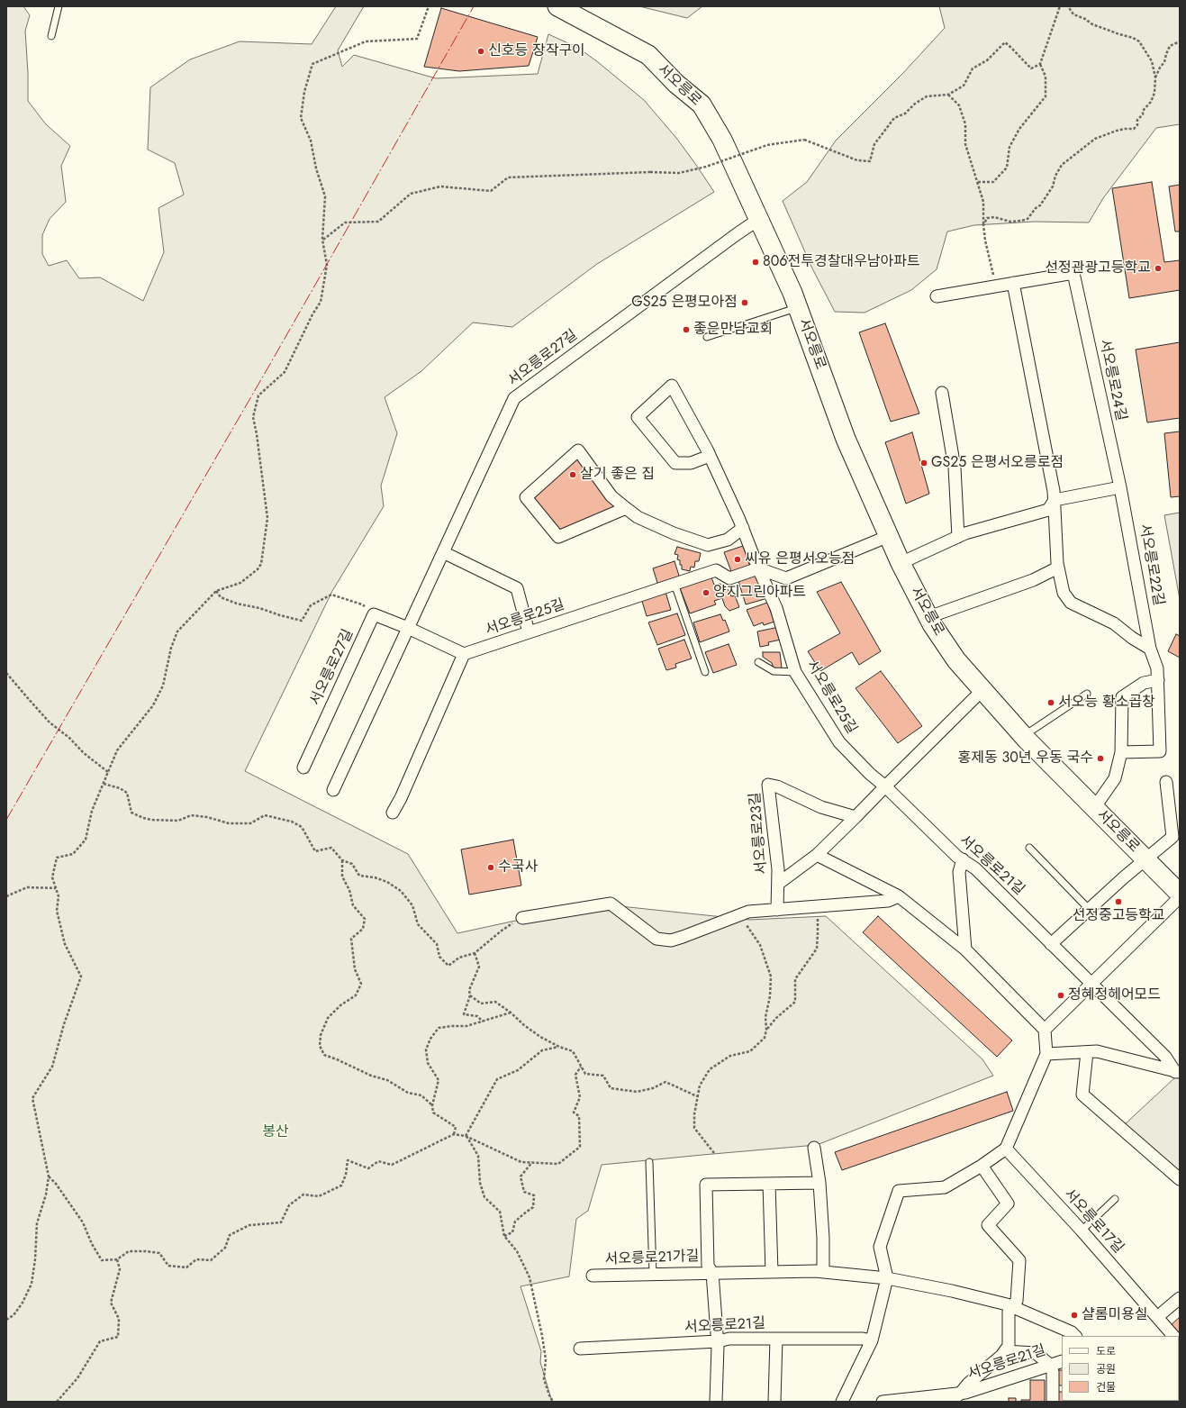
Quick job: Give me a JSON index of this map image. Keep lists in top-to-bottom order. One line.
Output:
{"streets":{"main road":["서오릉로"],"street":["서오릉로27길","서오릉로24길","서오릉로22길","서오릉로25길","서오릉로23길","서오릉로21길","서오릉로17길","서오릉로21가길"]},"crossings":[["서오릉로","서오릉로27길"],["서오릉로","서오릉로23길"],["서오릉로","서오릉로21길"],["서오릉로24길","서오릉로22길"],["서오릉로25길","서오릉로23길"],["서오릉로25길","서오릉로21길"],["서오릉로23길","서오릉로21길"]],"parks":["봉산"],"places":["신호등 장작구이","806전투경찰대우남아파트","선정관광고등학교","GS25 은평모아점","좋은만남교회","GS25 은평서오릉로점","살기 좋은 집","씨유 은평서오능점","양지그린아파트","서오능 황소곱창","홍제동 30년 우동 국수","수국사","선정중고등학교","정혜정헤어모드","샬롬미용실"],"legend":["도로","공원","건물"]}
